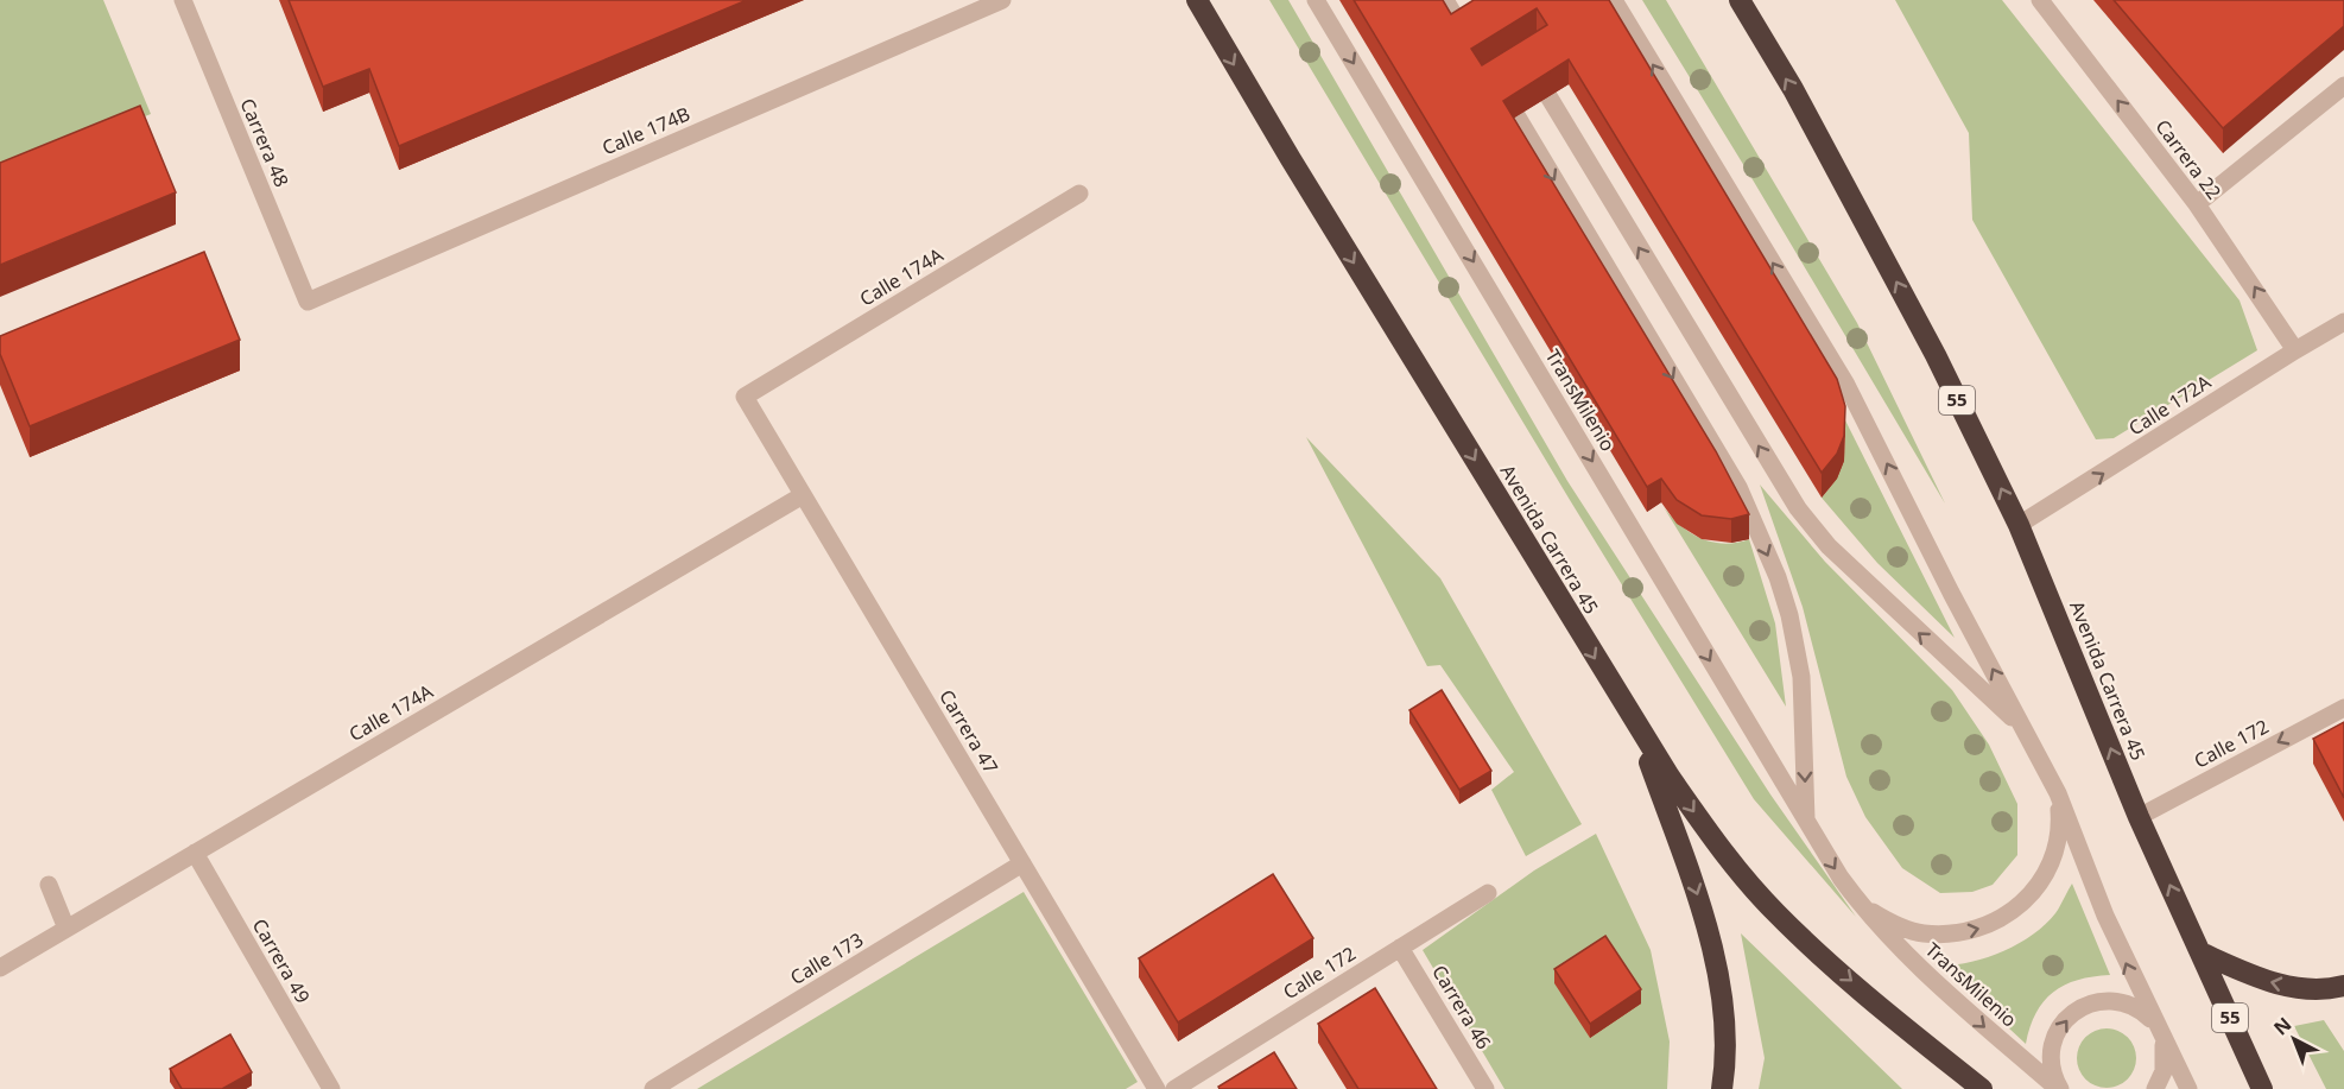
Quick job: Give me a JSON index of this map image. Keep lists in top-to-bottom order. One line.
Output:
{"streets":{"highway":["55","Avenida Carrera 45"],"street":["Calle 174B","Carrera 48","Carrera 22","Calle 174A","TransMilenio","Calle 172A","Carrera 47","Calle 172","Calle 173","Carrera 49","Carrera 46"]},"crossings":[["Calle 174B","Carrera 48"],["Carrera 22","Calle 172A"],["Calle 174A","Carrera 47"],["Calle 174A","Carrera 49"],["Calle 172A","Avenida Carrera 45"],["Avenida Carrera 45","Calle 172"],["Carrera 47","Calle 173"],["Calle 172","Carrera 46"]],"one_way":["Carrera 22","Calle 172A","Calle 172"],"north":"top left"}
